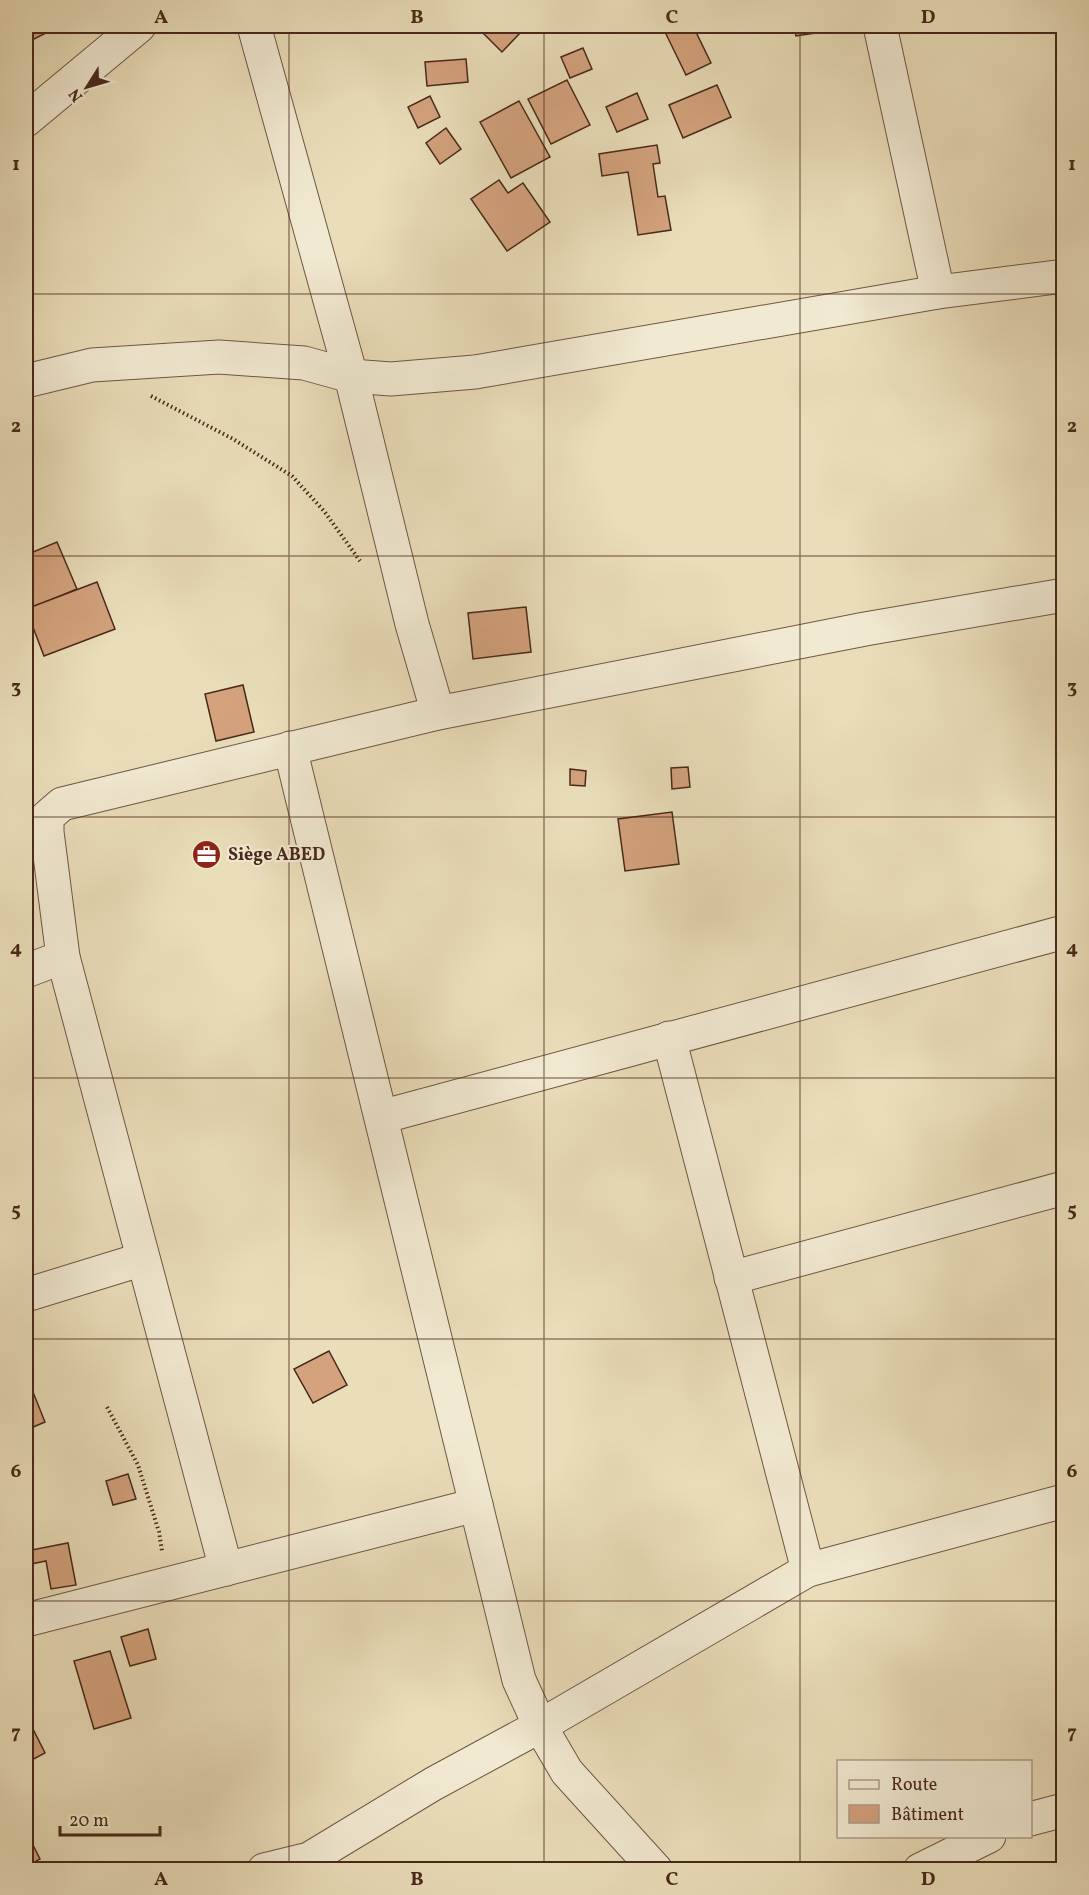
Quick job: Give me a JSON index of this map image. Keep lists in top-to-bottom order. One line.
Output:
{"places":{"office":["Siège ABED"]},"legend":["Route","Bâtiment"],"scale_bar":"20 m","north":"bottom left","grid":{"columns":["A","B","C","D"],"rows":["1","2","3","4","5","6","7"]}}
